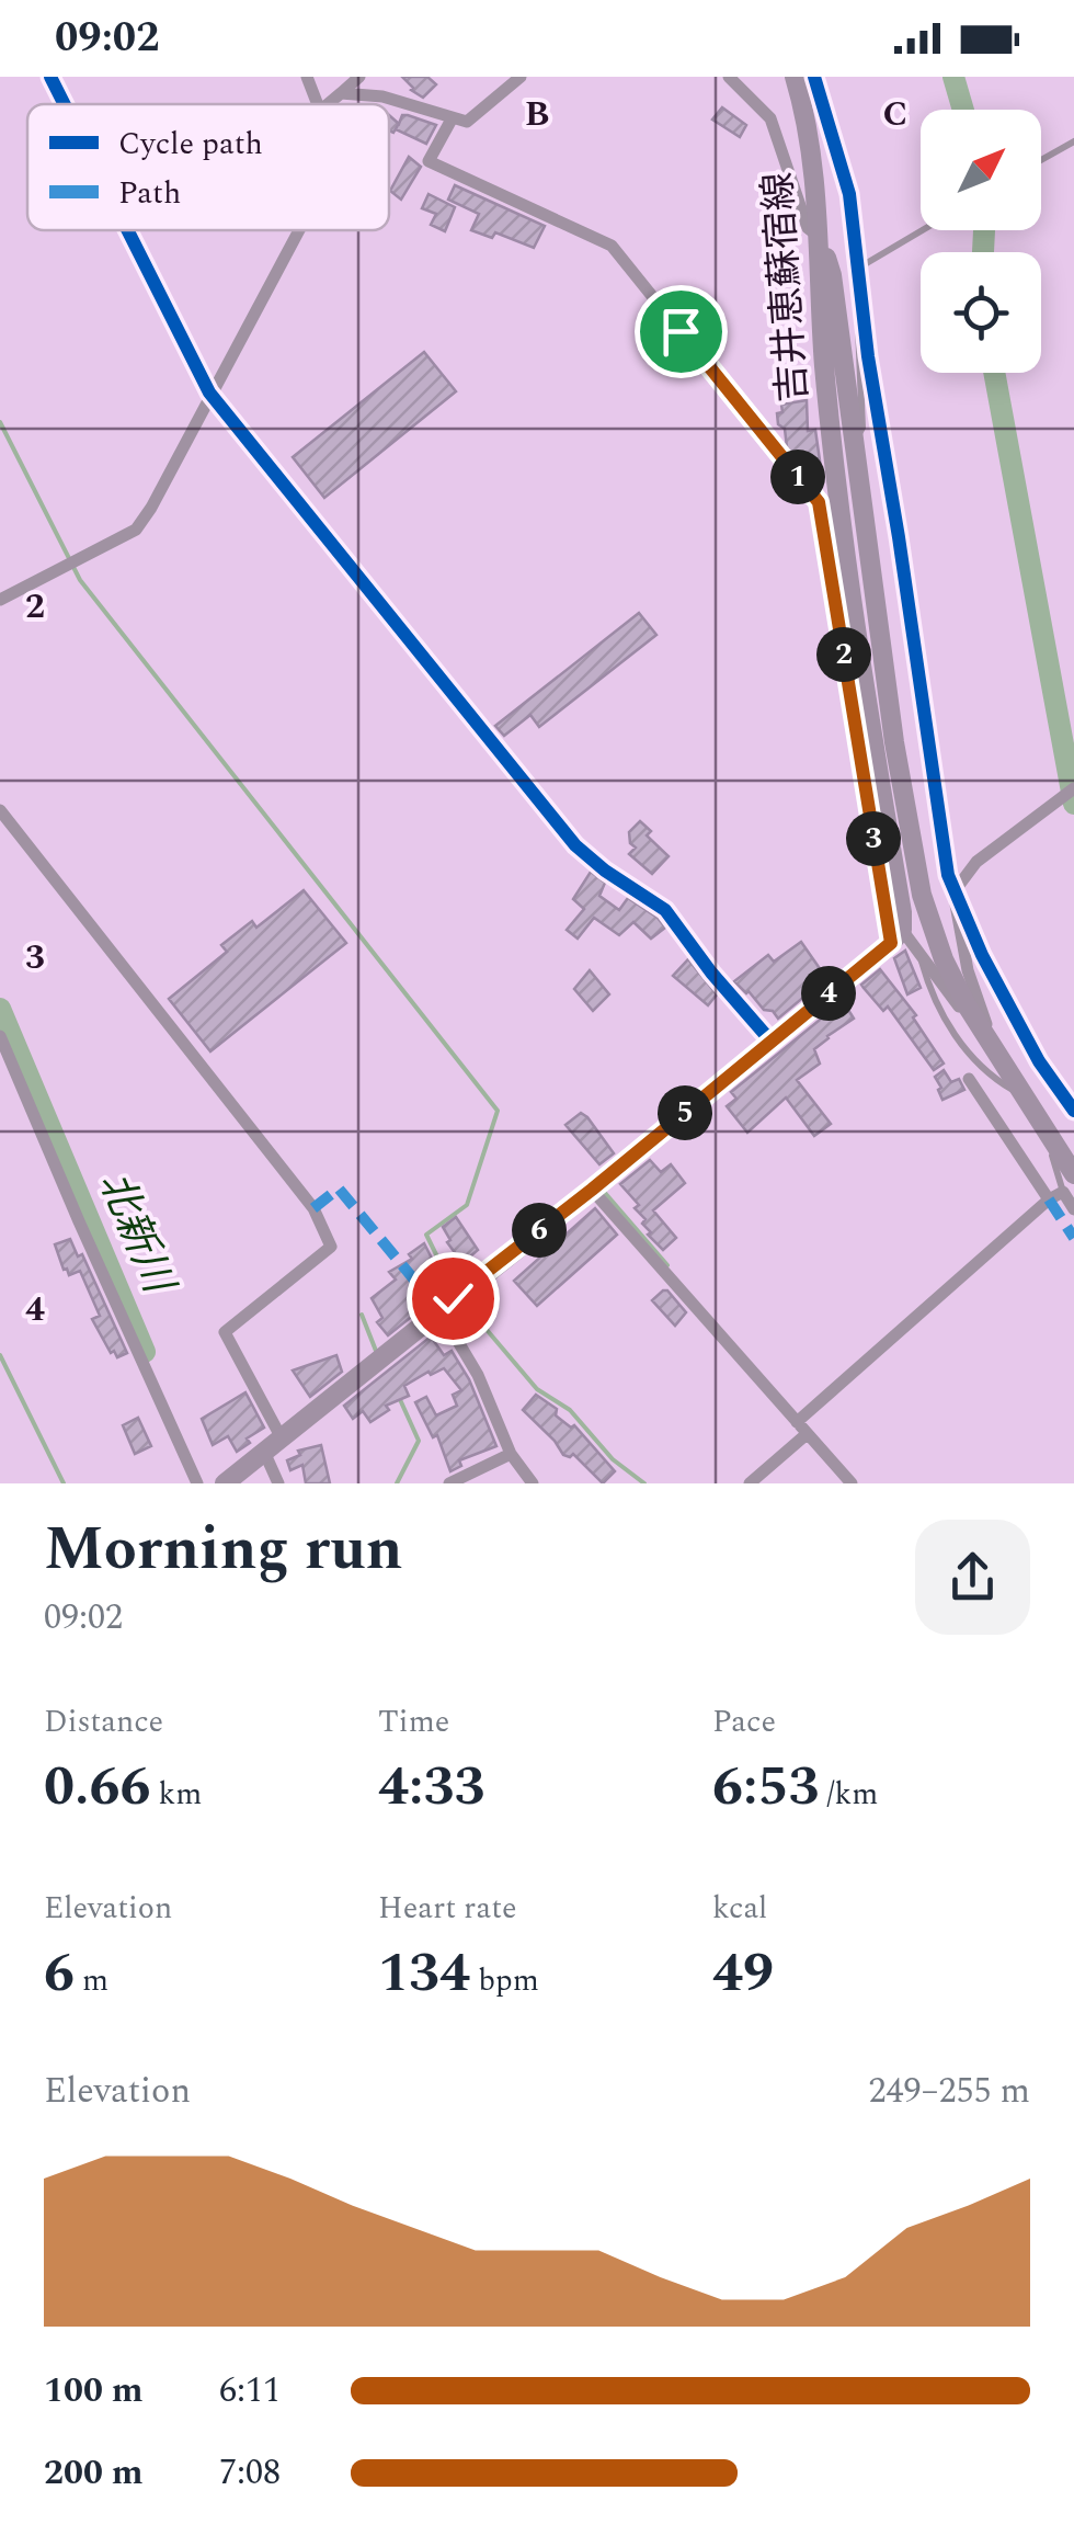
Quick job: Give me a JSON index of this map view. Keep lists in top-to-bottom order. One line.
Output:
{"streets":{"main road":["吉井恵蘇宿線"]},"water":["北新川"],"legend":["Cycle path","Path"],"north":"top right","page":{"status":"09:02","pins":["1","2","3","4","5","6"],"heading":["Morning run","09:02"],"stats":[["Distance","0.66 km"],["Time","4:33"],["Pace","6:53 /km"],["Elevation","6 m"],["Heart rate","134 bpm"],["kcal","49"]],"chart":["Elevation","249–255 m"],"list":[{"name":"100 m","note":"6:11"},{"name":"200 m","note":"7:08"}]},"grid":{"columns":["B","C"],"rows":["2","3","4"]}}
